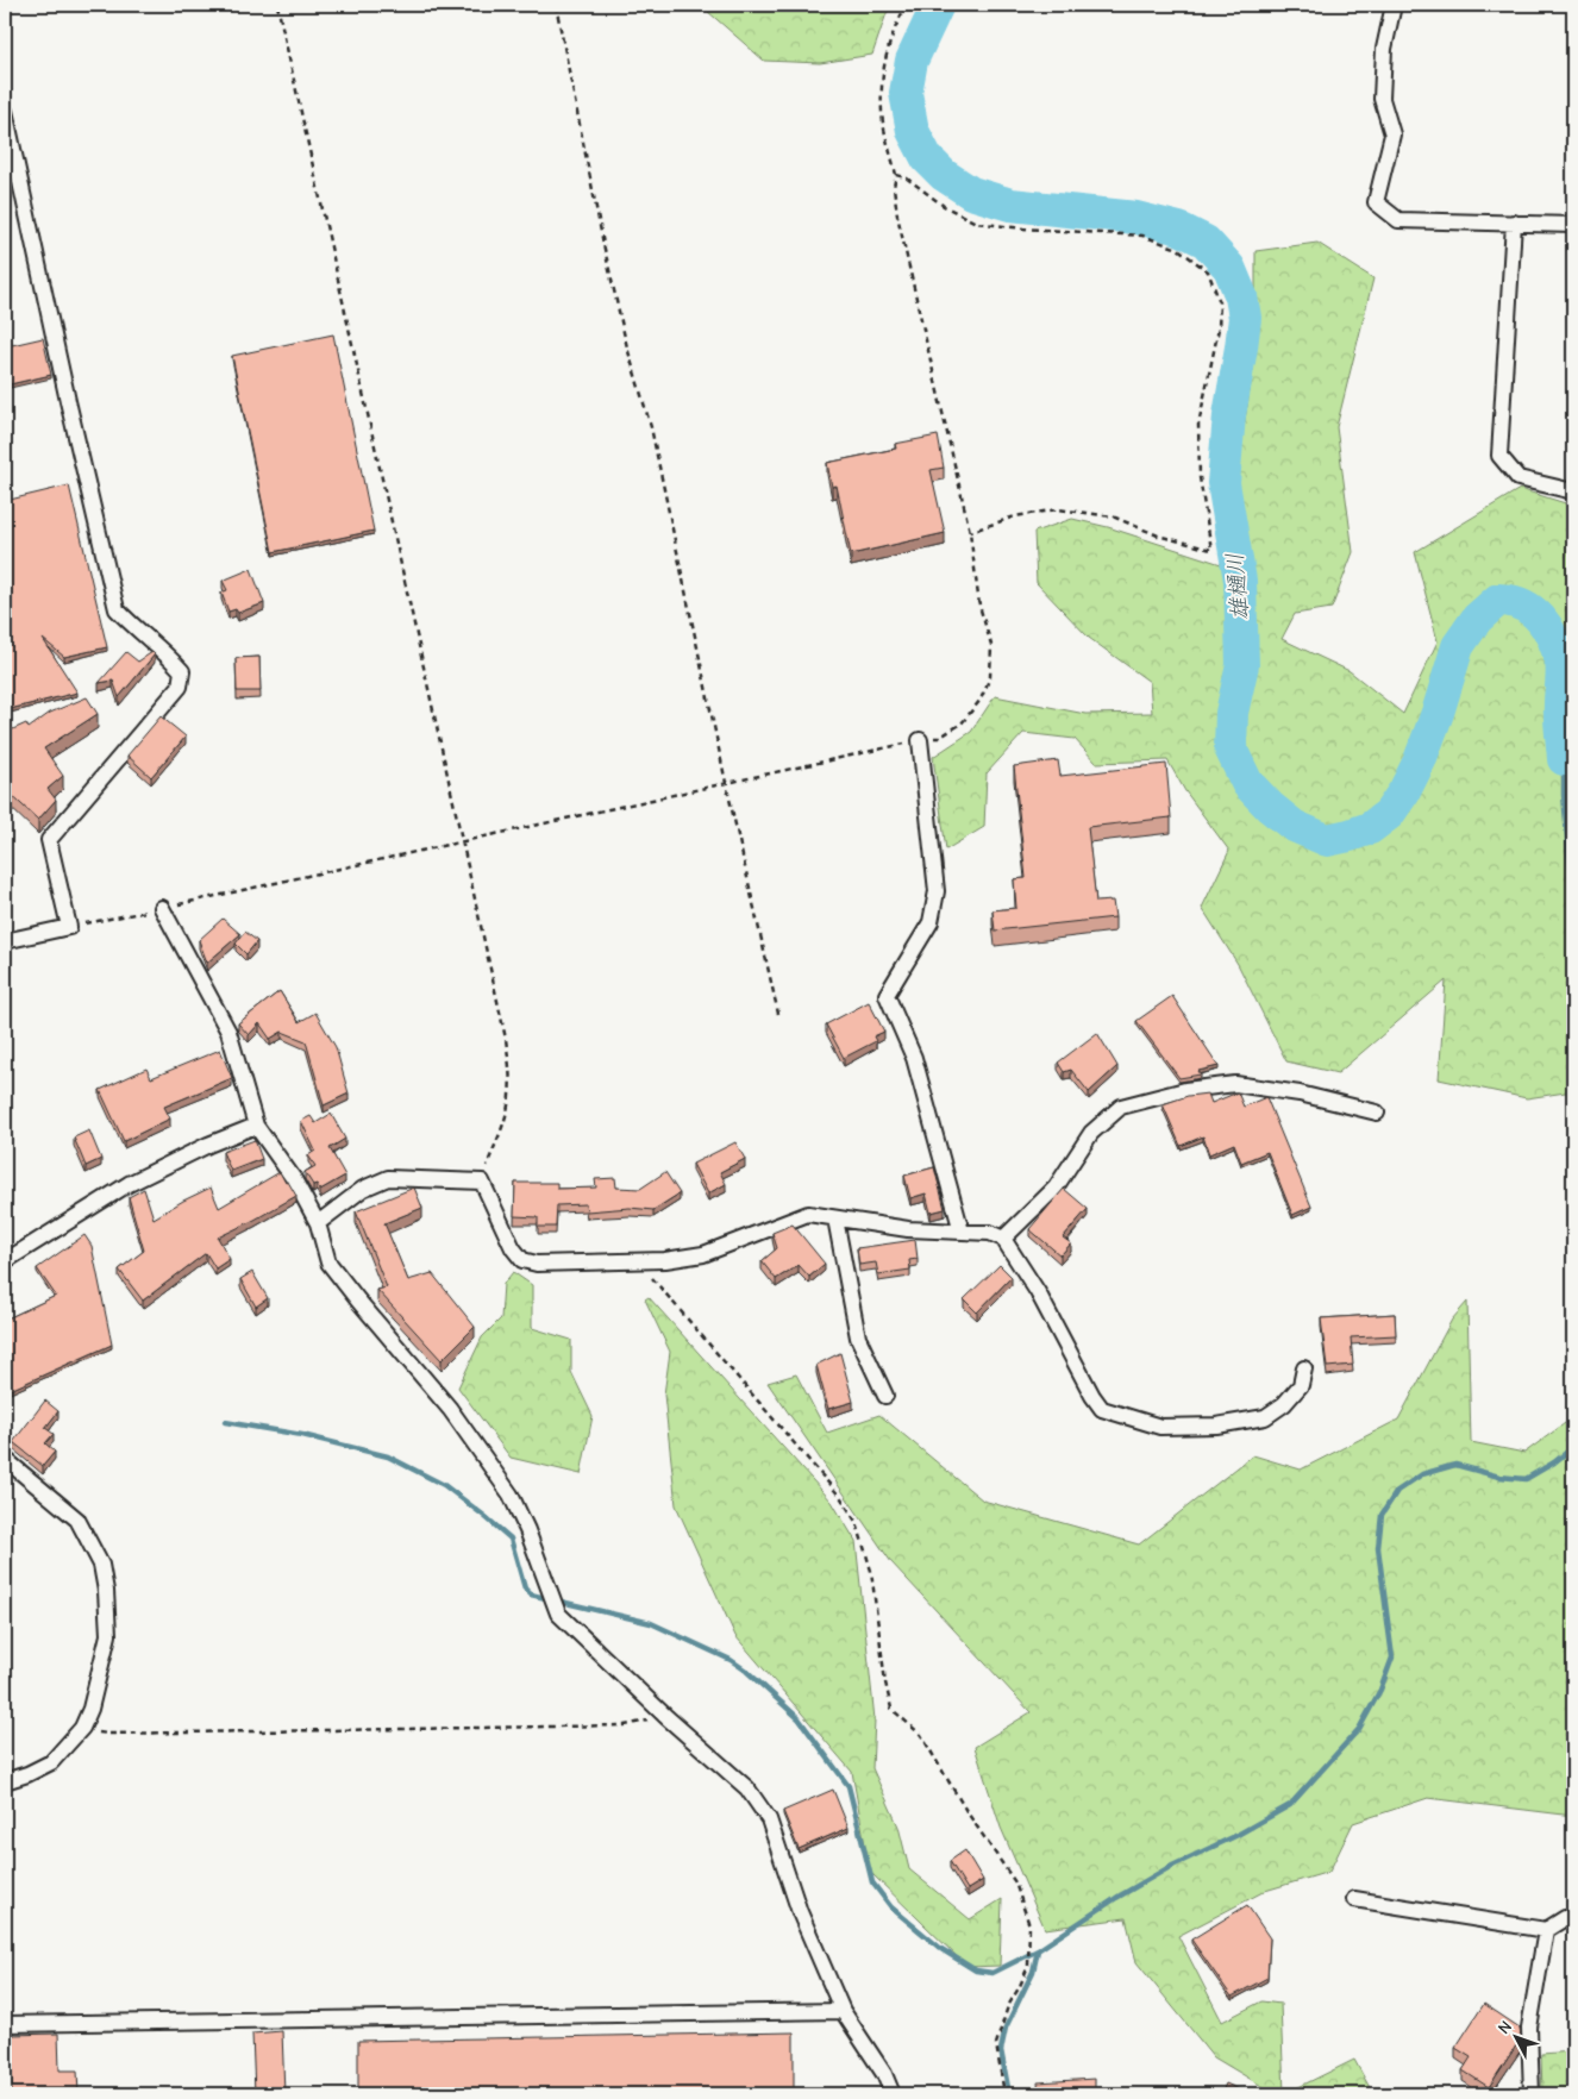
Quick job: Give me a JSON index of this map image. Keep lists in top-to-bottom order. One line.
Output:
{"water":["雄樋川"],"north":"top left"}
